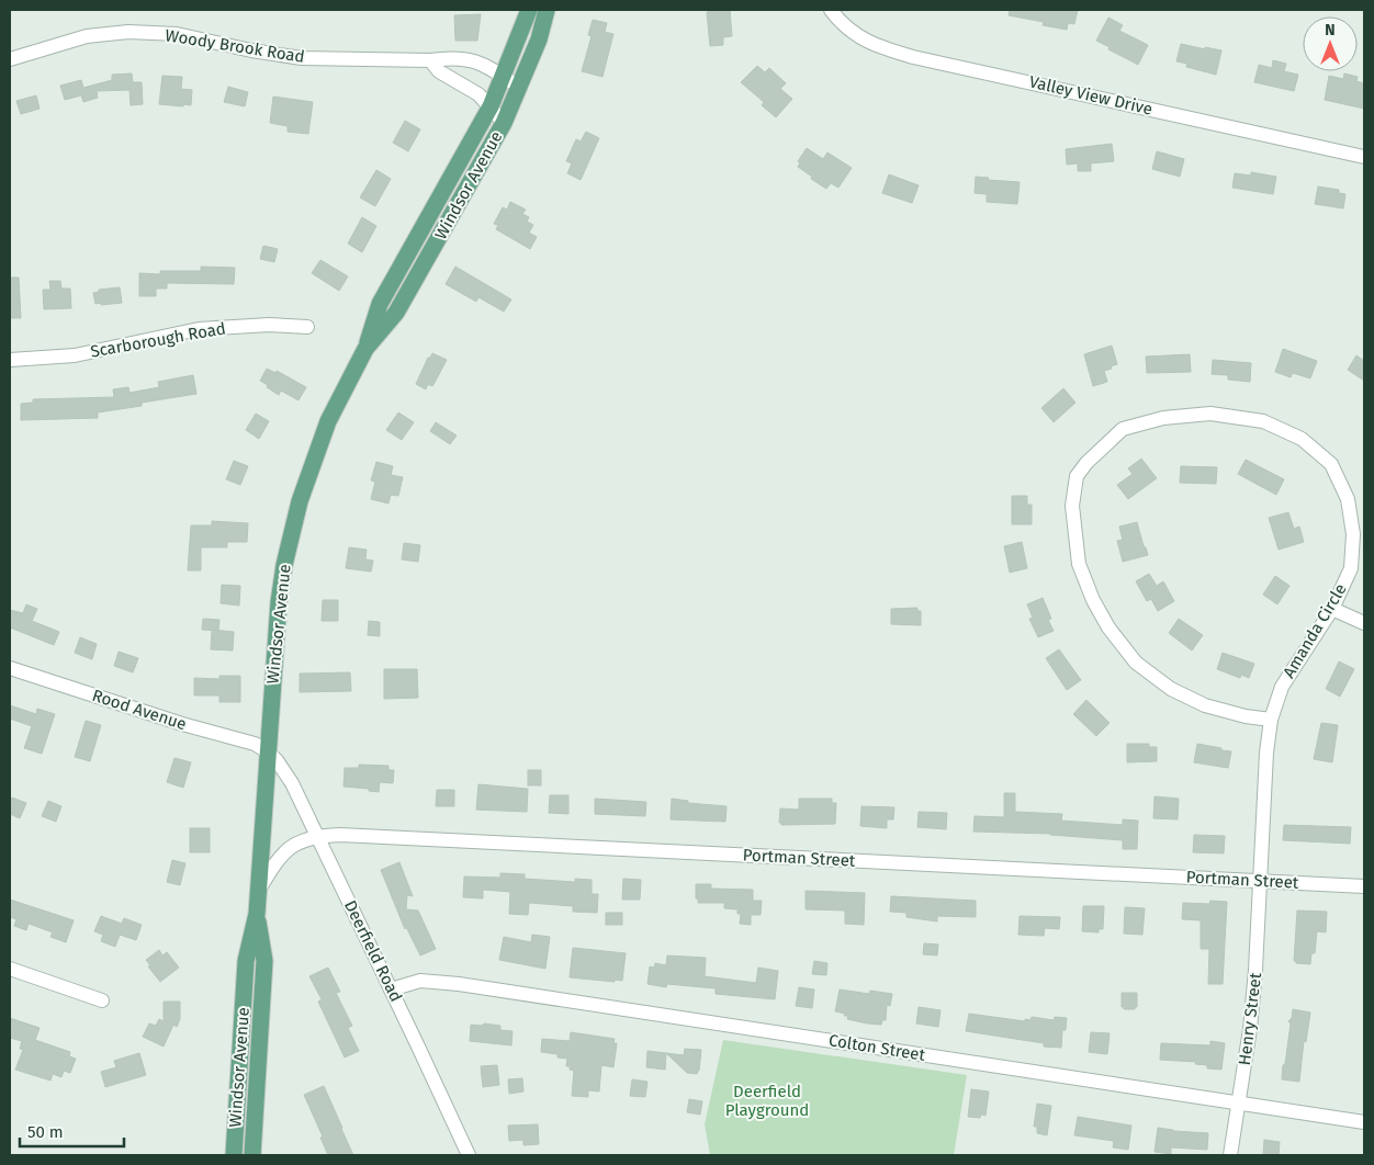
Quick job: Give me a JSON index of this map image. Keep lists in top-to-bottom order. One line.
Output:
{"streets":{"main road":["Windsor Avenue"],"street":["Woody Brook Road","Valley View Drive","Scarborough Road","Amanda Circle","Rood Avenue","Portman Street","Deerfield Road","Henry Street","Colton Street"]},"crossings":[["Woody Brook Road","Windsor Avenue"],["Windsor Avenue","Rood Avenue"],["Windsor Avenue","Portman Street"],["Windsor Avenue","Deerfield Road"],["Amanda Circle","Portman Street"],["Amanda Circle","Henry Street"],["Rood Avenue","Deerfield Road"],["Portman Street","Deerfield Road"],["Portman Street","Henry Street"],["Deerfield Road","Colton Street"],["Henry Street","Colton Street"]],"parks":["Deerfield Playground"],"scale_bar":"50 m","north":"top"}
